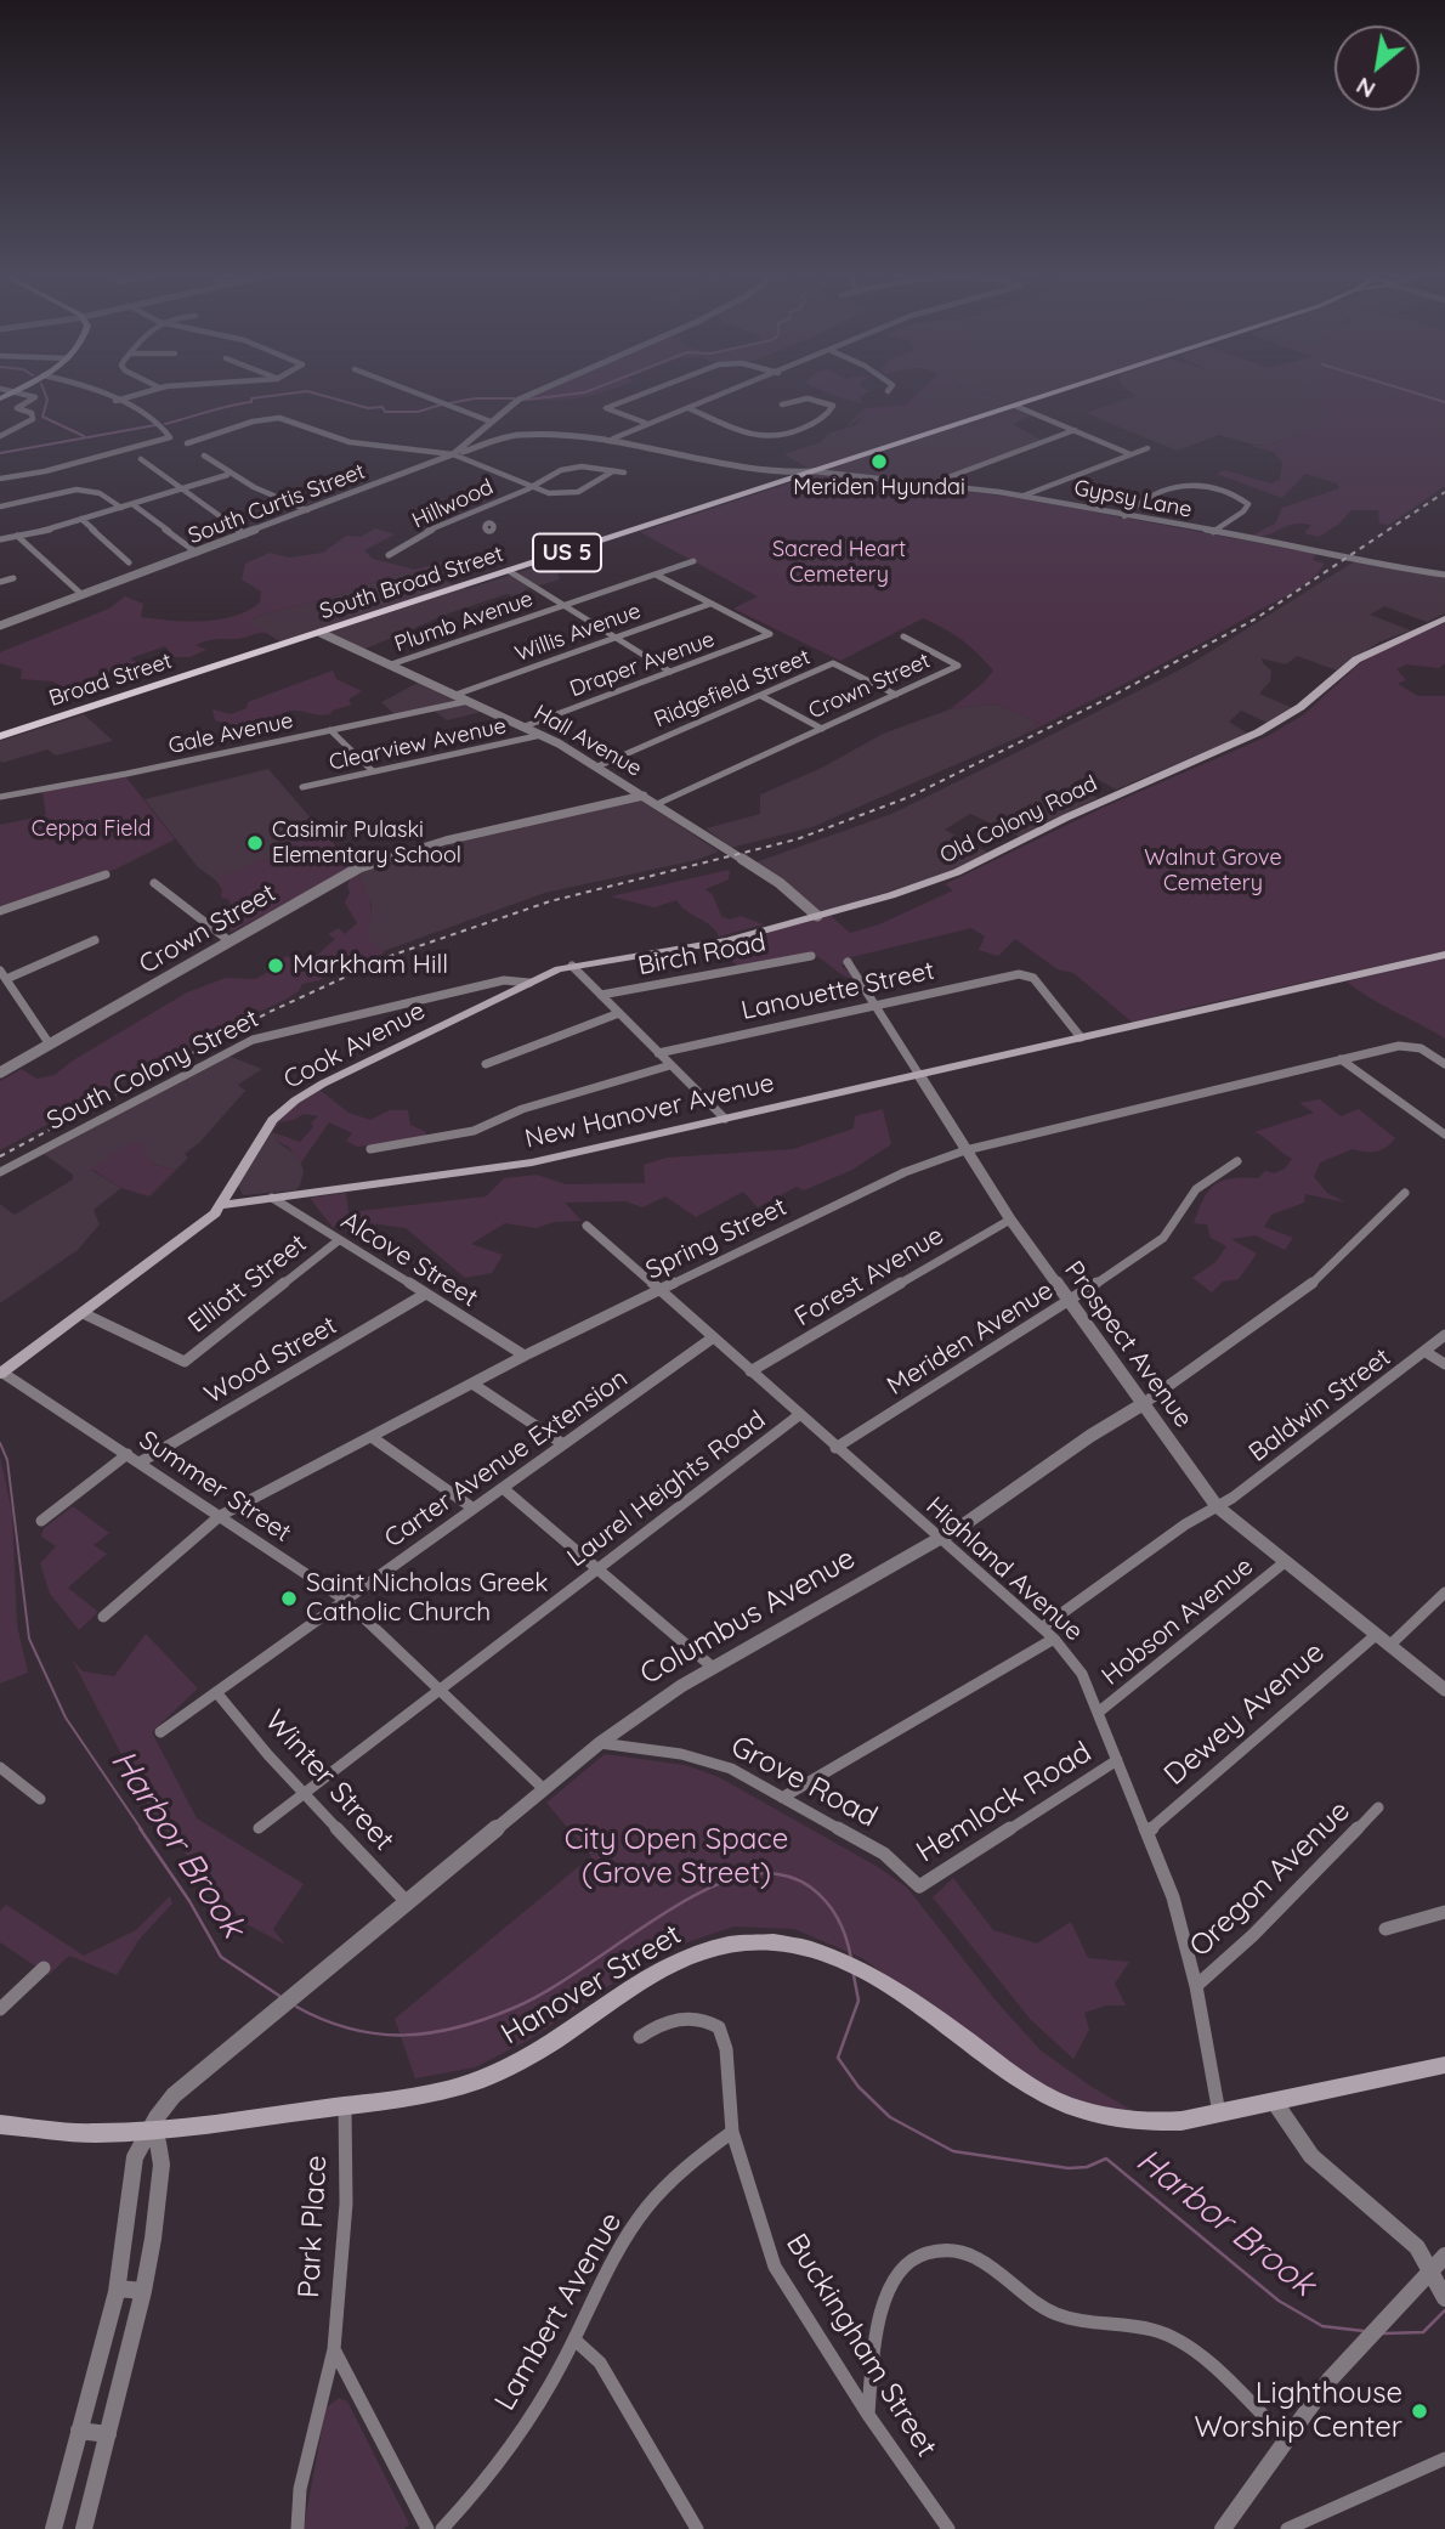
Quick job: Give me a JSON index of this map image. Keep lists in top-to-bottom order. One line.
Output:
{"streets":{"main road":["US 5","South Broad Street","Broad Street","Old Colony Road","Cook Avenue","New Hanover Avenue","Hanover Street"],"street":["Gypsy Lane","South Curtis Street","Hillwood","Plumb Avenue","Willis Avenue","Draper Avenue","Crown Street","Ridgefield Street","Gale Avenue","Hall Avenue","Clearview Avenue","Birch Road","Lanouette Street","South Colony Street","Spring Street","Alcove Street","Forest Avenue","Elliott Street","Meriden Avenue","Prospect Avenue","Wood Street","Baldwin Street","Carter Avenue Extension","Summer Street","Laurel Heights Road","Highland Avenue","Columbus Avenue","Hobson Avenue","Dewey Avenue","Winter Street","Grove Road","Hemlock Road","Oregon Avenue","Park Place","Lambert Avenue","Buckingham Street"]},"crossings":[["Gypsy Lane","South Broad Street"],["South Broad Street","Broad Street"],["South Broad Street","Hall Avenue"],["Plumb Avenue","Hall Avenue"],["Willis Avenue","Draper Avenue"],["Willis Avenue","Hall Avenue"],["Draper Avenue","Hall Avenue"],["Crown Street","Ridgefield Street"],["Crown Street","Hall Avenue"],["Ridgefield Street","Hall Avenue"],["Gale Avenue","Hall Avenue"],["Hall Avenue","Clearview Avenue"],["Hall Avenue","Old Colony Road"],["Old Colony Road","Cook Avenue"],["Lanouette Street","New Hanover Avenue"],["Lanouette Street","Prospect Avenue"],["Cook Avenue","South Colony Street"],["Cook Avenue","New Hanover Avenue"],["Cook Avenue","Elliott Street"],["Cook Avenue","Summer Street"],["New Hanover Avenue","Alcove Street"],["New Hanover Avenue","Prospect Avenue"],["Spring Street","Alcove Street"],["Spring Street","Prospect Avenue"],["Spring Street","Summer Street"],["Spring Street","Highland Avenue"],["Alcove Street","Elliott Street"],["Alcove Street","Wood Street"],["Forest Avenue","Prospect Avenue"],["Forest Avenue","Highland Avenue"],["Meriden Avenue","Prospect Avenue"],["Meriden Avenue","Highland Avenue"],["Prospect Avenue","Baldwin Street"],["Prospect Avenue","Columbus Avenue"],["Prospect Avenue","Hobson Avenue"],["Prospect Avenue","Dewey Avenue"],["Wood Street","Summer Street"],["Baldwin Street","Highland Avenue"],["Carter Avenue Extension","Summer Street"],["Carter Avenue Extension","Highland Avenue"],["Carter Avenue Extension","Winter Street"],["Summer Street","Laurel Heights Road"],["Summer Street","Columbus Avenue"],["Laurel Heights Road","Highland Avenue"],["Laurel Heights Road","Winter Street"],["Highland Avenue","Columbus Avenue"],["Highland Avenue","Hobson Avenue"],["Highland Avenue","Dewey Avenue"],["Highland Avenue","Hemlock Road"],["Highland Avenue","Oregon Avenue"],["Highland Avenue","Hanover Street"],["Columbus Avenue","Winter Street"],["Columbus Avenue","Grove Road"],["Columbus Avenue","Hanover Street"],["Grove Road","Hemlock Road"],["Hanover Street","Park Place"],["Lambert Avenue","Buckingham Street"]],"water":["Harbor Brook"],"parks":["Sacred Heart Cemetery","Ceppa Field","Walnut Grove Cemetery","City Open Space (Grove Street)"],"places":["Meriden Hyundai","Casimir Pulaski Elementary School","Markham Hill","Saint Nicholas Greek Catholic Church","Lighthouse Worship Center"],"north":"bottom left"}
